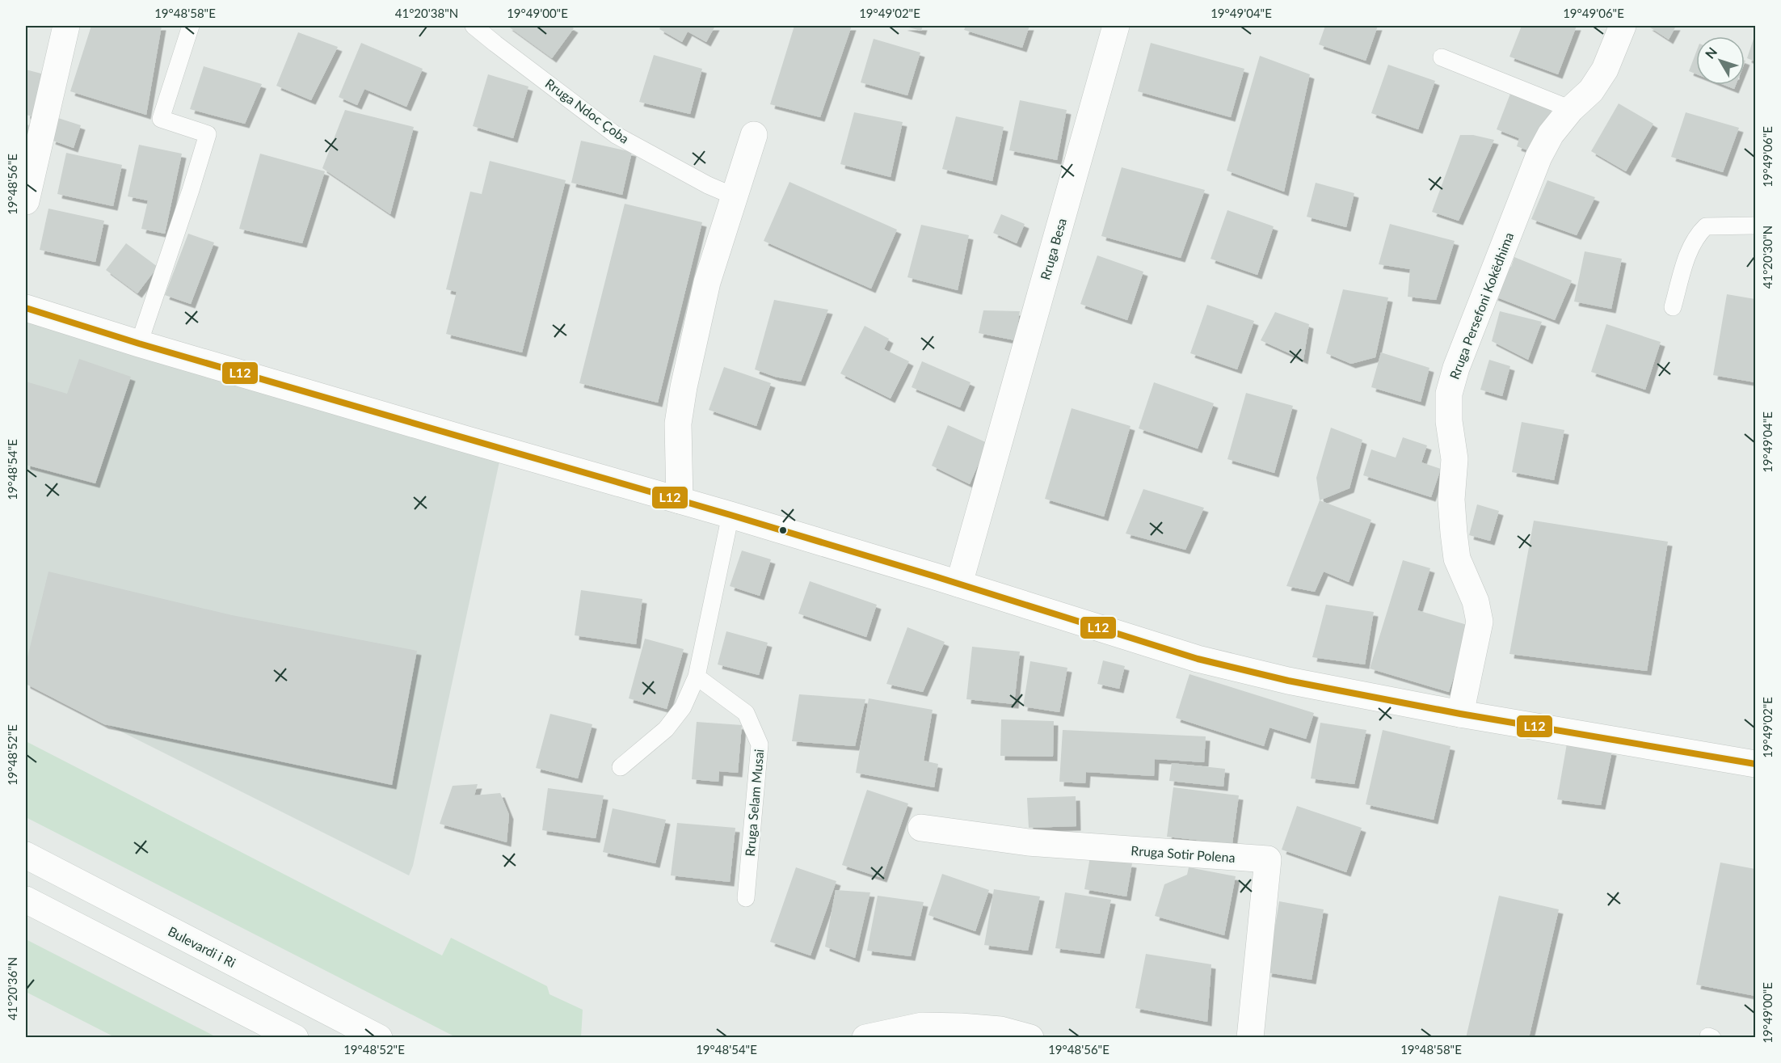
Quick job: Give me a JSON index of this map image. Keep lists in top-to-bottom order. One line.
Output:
{"streets":{"street":["Rruga Besa","Rruga Persefoni Kokëdhima","Rruga Sotir Polena","Bulevardi i Ri"],"lane":["Rruga Ndoc Çoba","Rruga Selam Musai"]},"lines":["transit line L12"],"north":"top left","coordinates":["19°48'58\"E","41°20'38\"N","19°49'00\"E","19°49'02\"E","19°49'04\"E","19°49'06\"E","19°48'56\"E","41°20'30\"N","19°48'54\"E","19°48'52\"E","41°20'36\"N"]}
